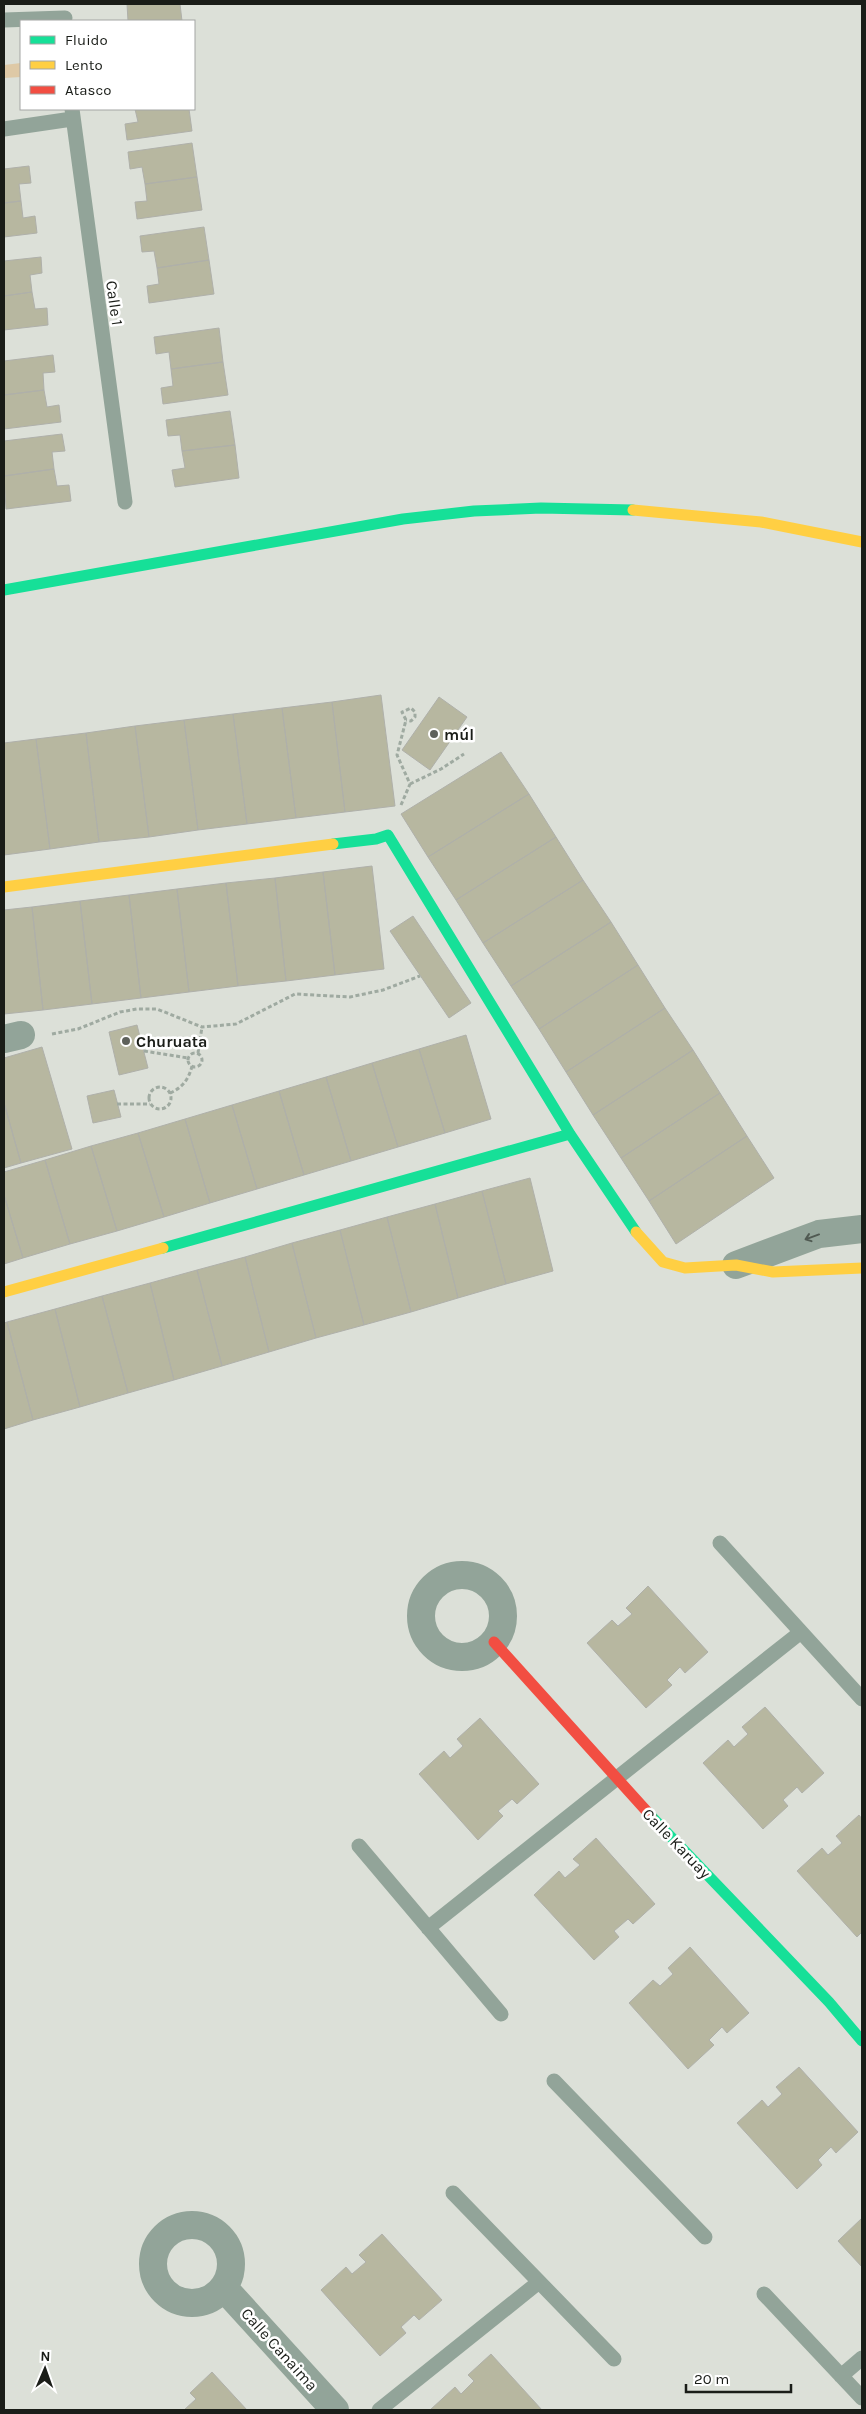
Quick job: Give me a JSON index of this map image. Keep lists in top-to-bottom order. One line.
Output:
{"streets":{"street":["Calle Karuay","Calle Canaima"],"lane":["Calle 1"]},"places":["múl","Churuata"],"legend":["Fluido","Lento","Atasco"],"scale_bar":"20 m","north":"top"}
